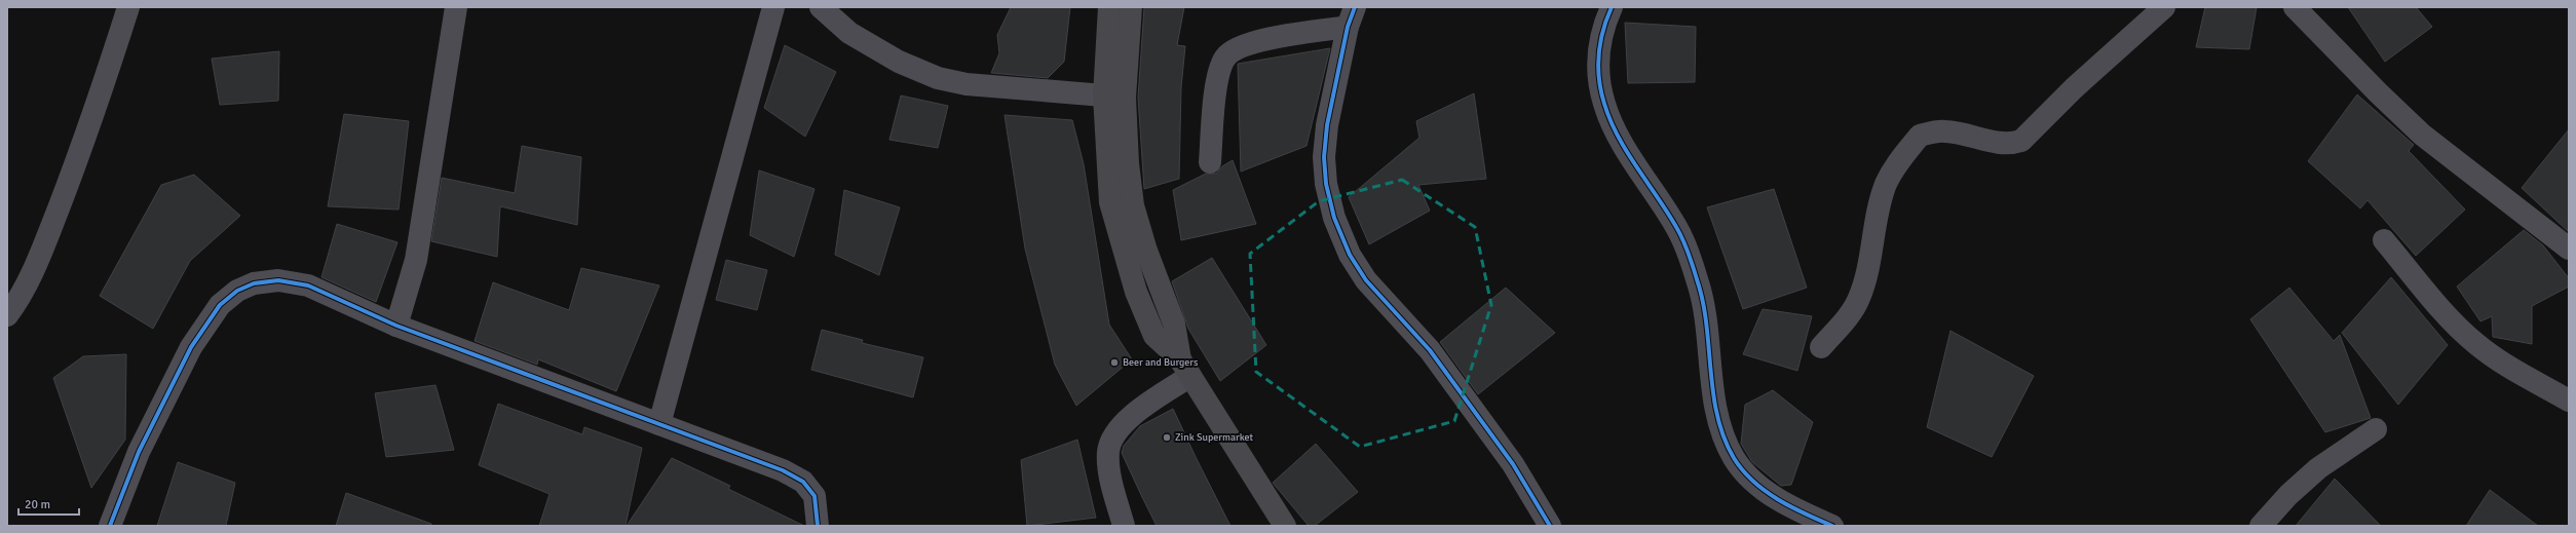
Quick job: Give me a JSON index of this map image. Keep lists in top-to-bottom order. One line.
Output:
{"places":["Beer and Burgers","Zink Supermarket"],"scale_bar":"20 m"}
